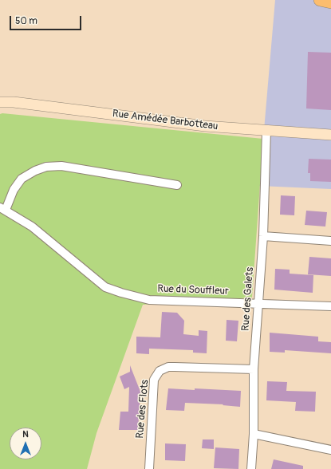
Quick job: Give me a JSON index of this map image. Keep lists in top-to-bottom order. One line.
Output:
{"streets":{"street":["Rue Amédée Barbotteau","Rue du Souffleur","Rue des Galets","Rue des Flots"]},"crossings":[["Rue Amédée Barbotteau","Rue des Galets"],["Rue du Souffleur","Rue des Galets"],["Rue des Galets","Rue des Flots"]],"scale_bar":"50 m","north":"top"}
